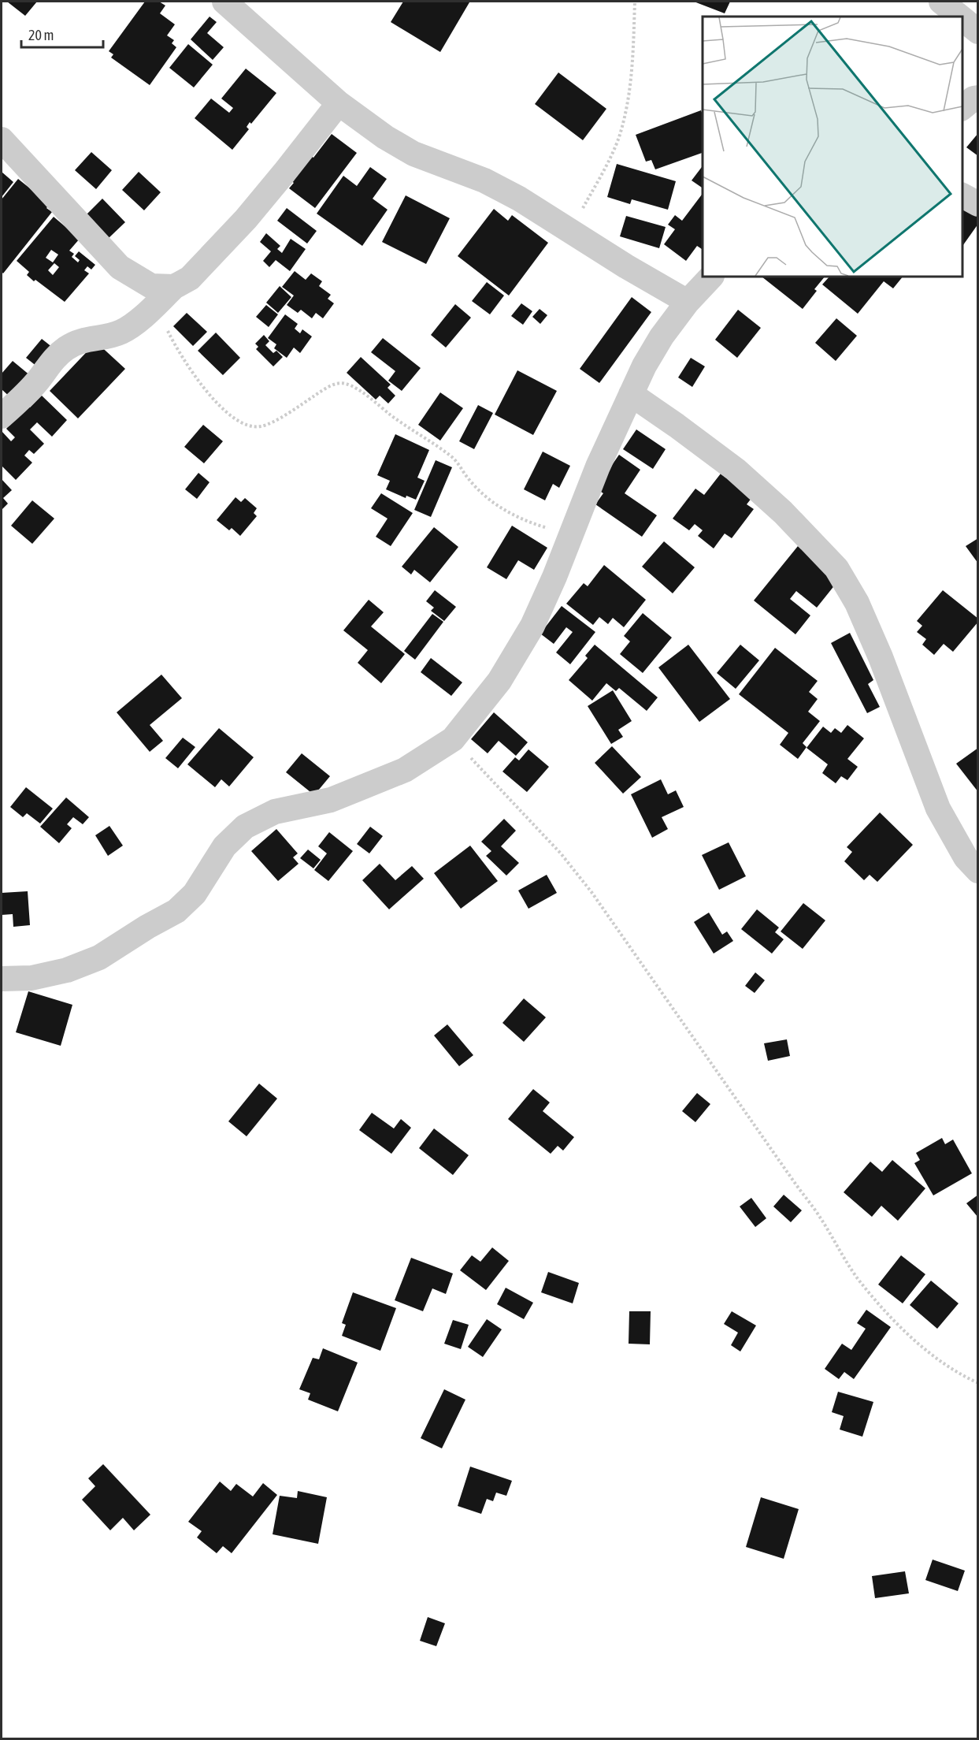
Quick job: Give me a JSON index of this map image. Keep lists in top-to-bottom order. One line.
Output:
{"scale_bar":"20 m"}
